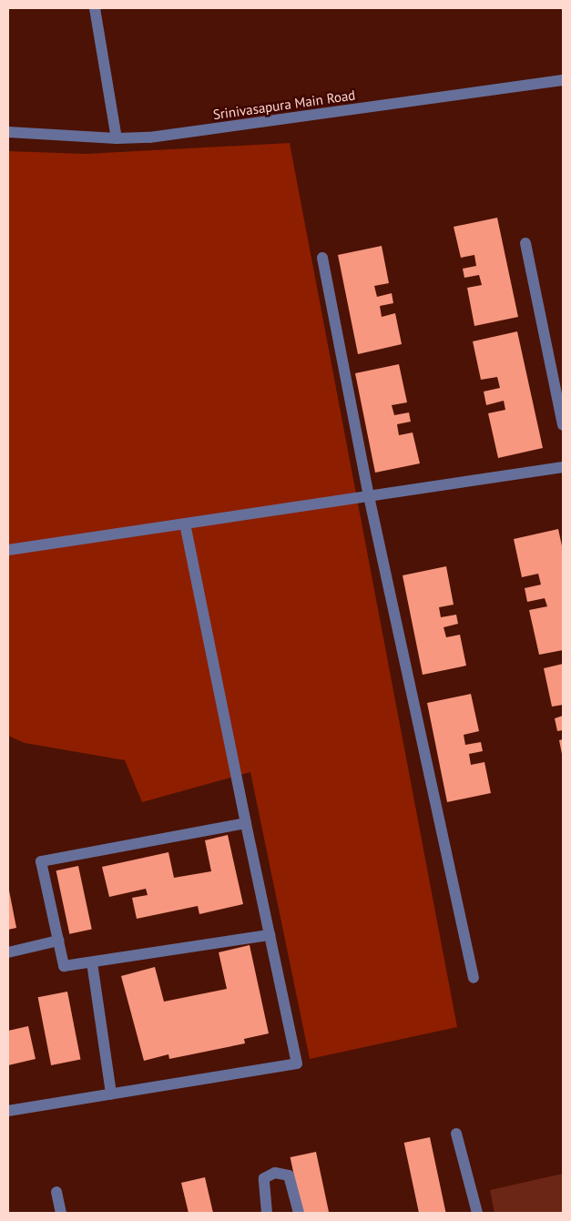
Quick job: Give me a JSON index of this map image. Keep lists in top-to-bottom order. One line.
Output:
{"streets":{"street":["Srinivasapura Main Road"]}}
